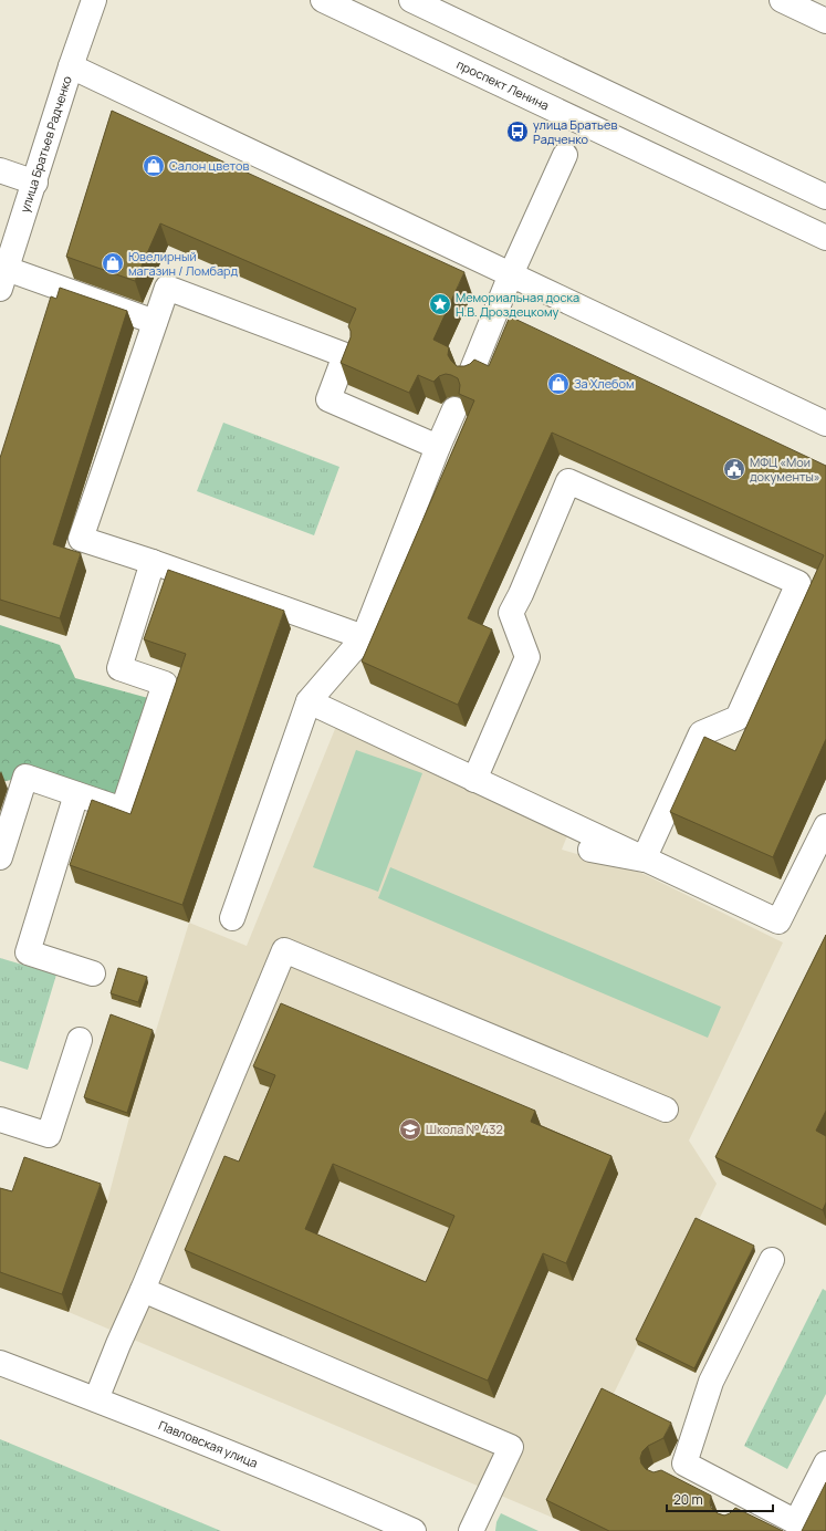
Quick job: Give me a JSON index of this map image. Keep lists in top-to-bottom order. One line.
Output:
{"streets":{"street":["проспект Ленина","улица Братьев Радченко","Павловская улица"]},"places":{"bus stop":["улица Братьев Радченко"],"shop":["Салон цветов","Ювелирный магазин / Ломбард","За Хлебом"],"place":["Мемориальная доска Н.В. Дроздецкому"],"public building":["МФЦ «Мои документы»"],"school or university":["Школа № 432"]},"scale_bar":"20 m"}
